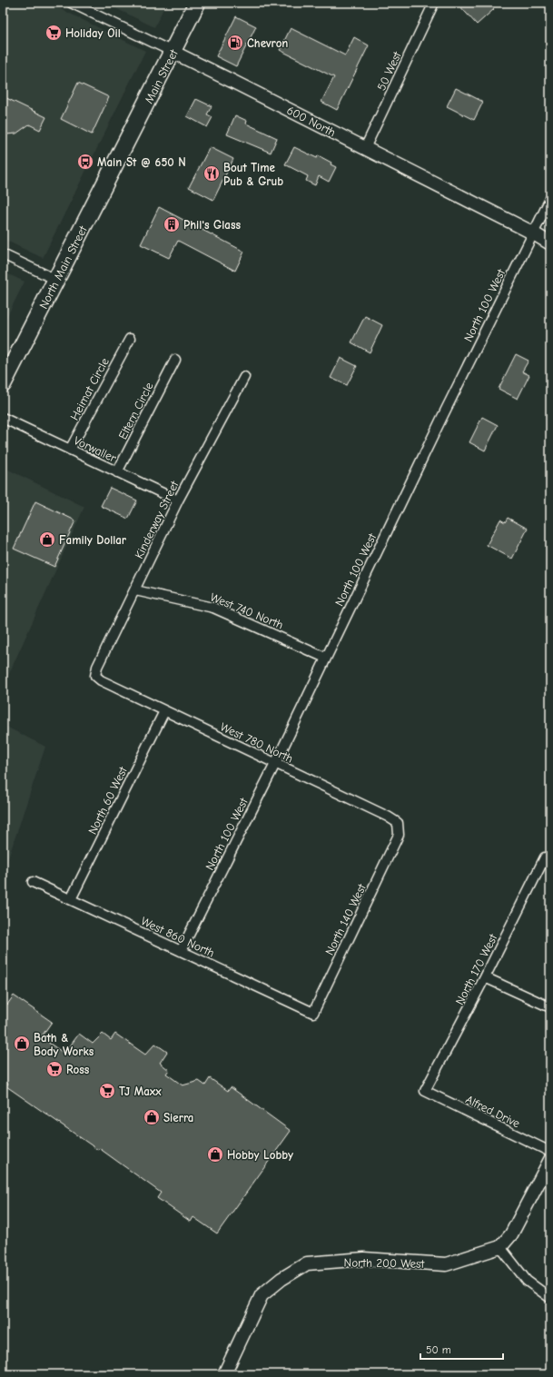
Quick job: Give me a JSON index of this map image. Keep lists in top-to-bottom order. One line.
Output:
{"streets":{"highway":["Main Street","North Main Street"],"street":["50 West","600 North","North 100 West","Heimat Circle","Eltern Circle","Vorwaller","Kinderway Street","West 740 North","West 780 North","North 60 West","North 140 West","West 860 North","North 170 West","Alfred Drive","North 200 West"]},"crossings":[["50 West","600 North"],["Main Street","600 North"],["Main Street","North Main Street"],["600 North","North 100 West"],["North 100 West","West 740 North"],["North 100 West","West 780 North"],["North 100 West","West 860 North"],["Heimat Circle","Vorwaller"],["Eltern Circle","Vorwaller"],["Vorwaller","Kinderway Street"],["Kinderway Street","West 740 North"],["Kinderway Street","West 780 North"],["West 780 North","North 60 West"],["West 780 North","North 140 West"],["North 60 West","West 860 North"],["North 140 West","West 860 North"],["North 170 West","Alfred Drive"]],"places":{"supermarket":["Holiday Oil","Ross","TJ Maxx"],"fuel station":["Chevron"],"bus stop":["Main St @ 650 N"],"restaurant":["Bout Time Pub & Grub"],"building":["Phil's Glass"],"shop":["Family Dollar","Bath & Body Works","Sierra","Hobby Lobby"]},"scale_bar":"50 m"}
